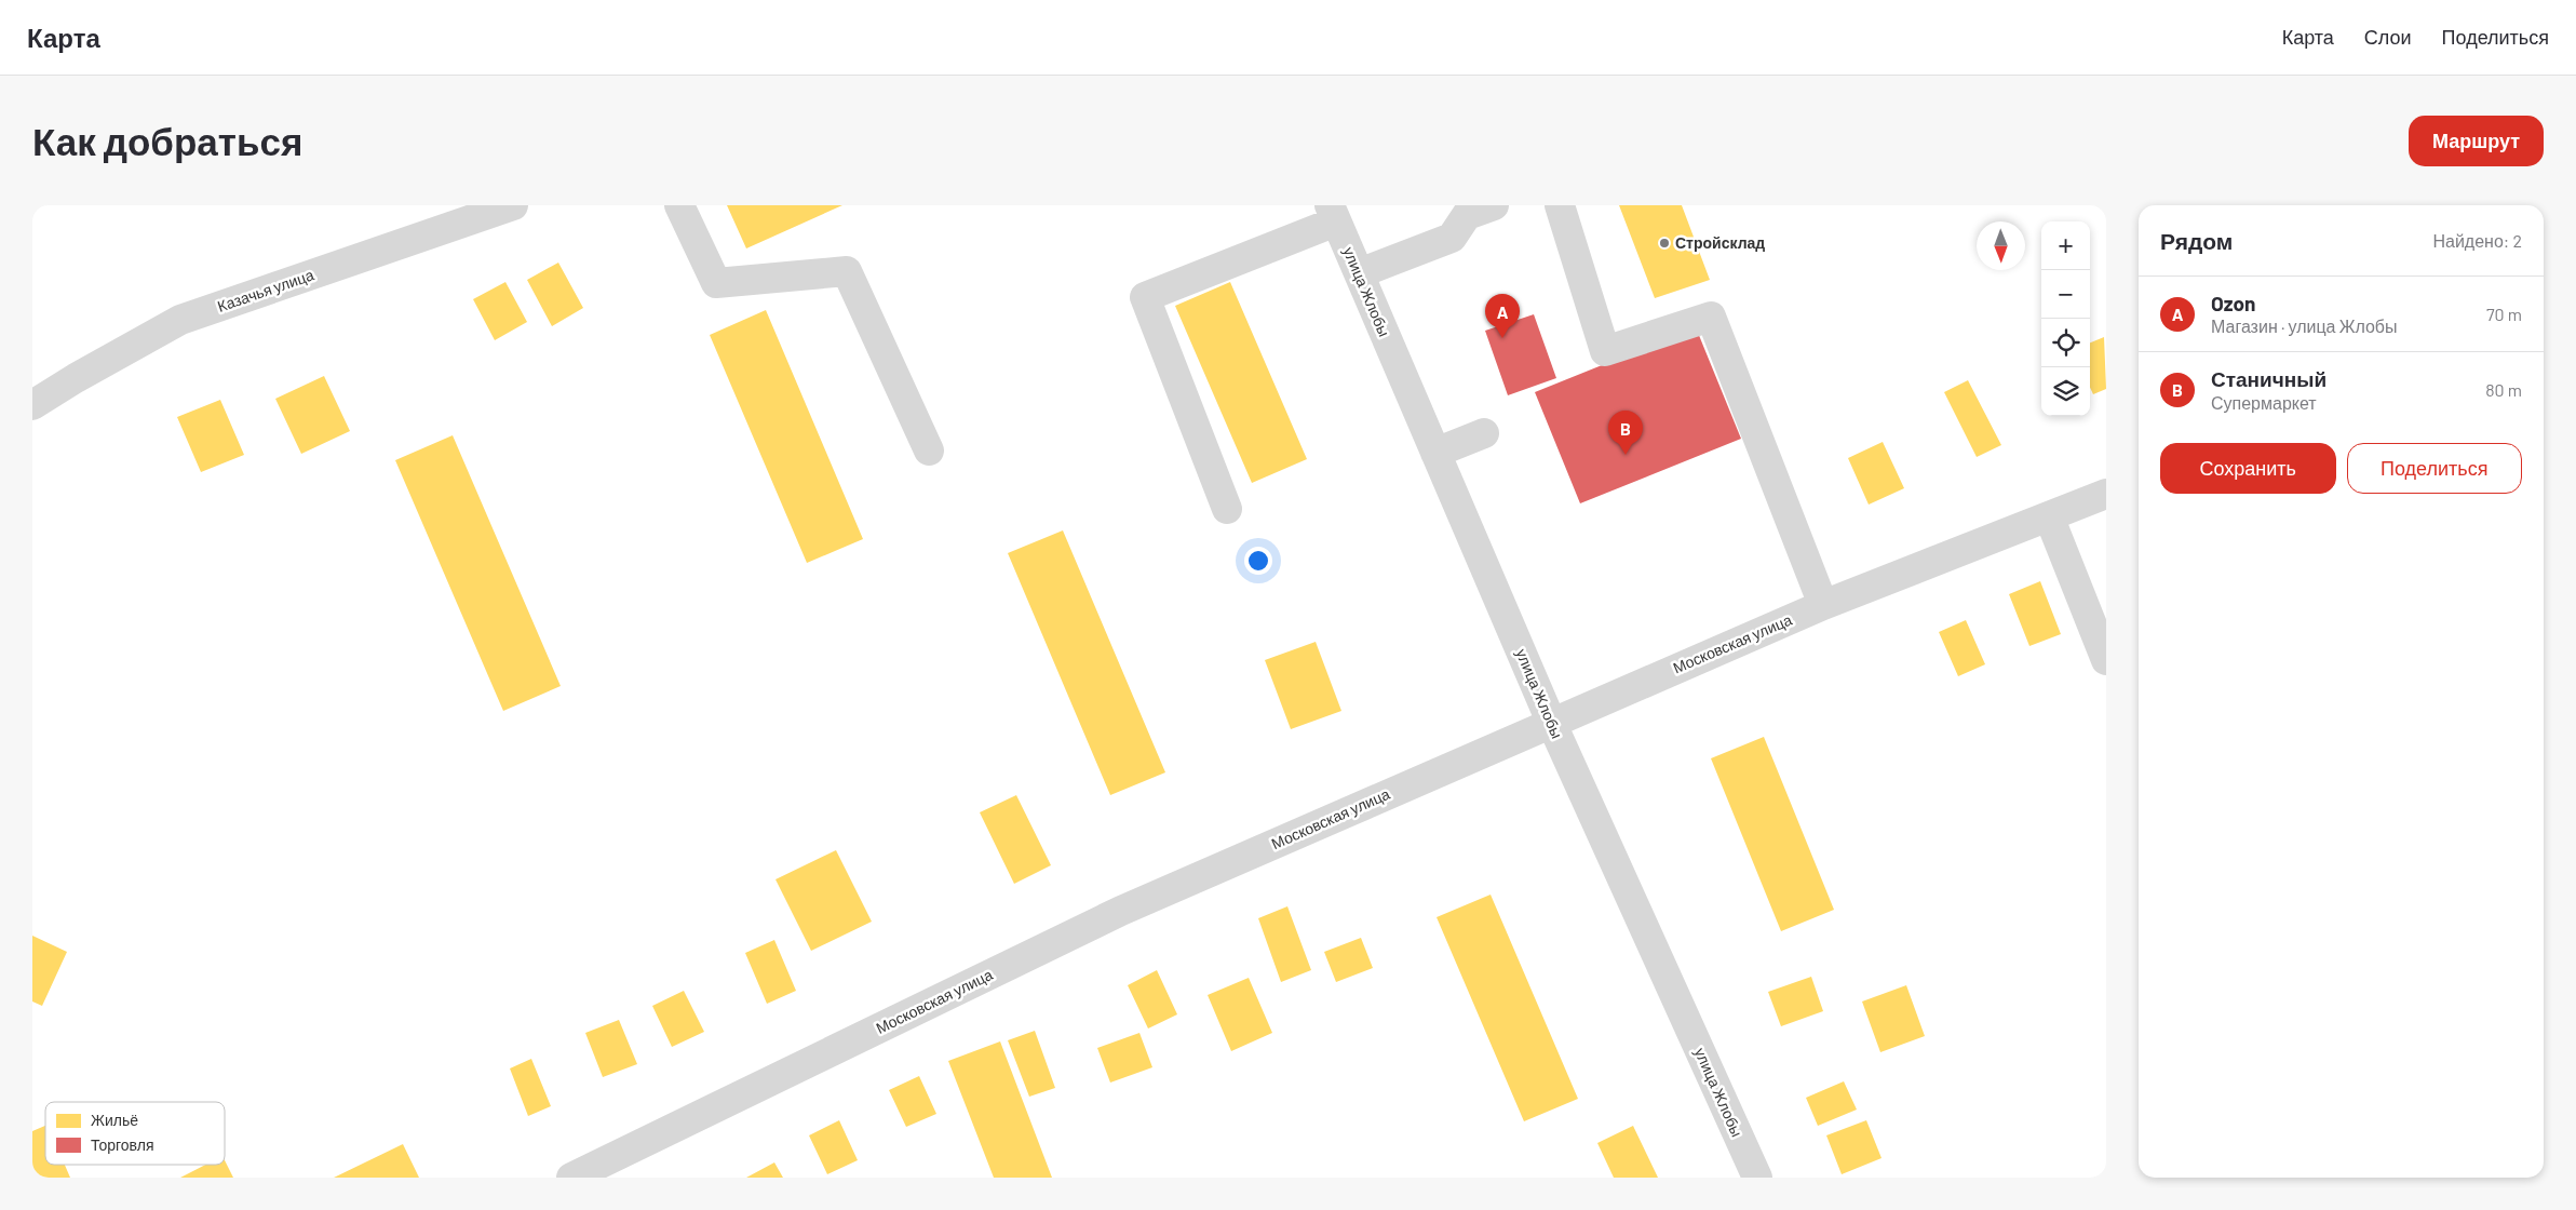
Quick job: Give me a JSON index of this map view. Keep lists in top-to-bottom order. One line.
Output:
{"streets":{"street":["Казачья улица","улица Жлобы","Московская улица"]},"crossings":[["улица Жлобы","Московская улица"]],"places":["Стройсклад"],"legend":["Жильё","Торговля"],"north":"bottom","page":{"header":"Карта","nav":["Карта","Слои","Поделиться"],"buttons":["Маршрут",["Сохранить","Поделиться"]],"title":"Как добраться","heading":["Рядом","Найдено: 2"],"map_buttons":["+","−"],"list":[{"mark":"A","name":"Ozon","note":"Магазин · улица Жлобы","value":"70 m"},{"mark":"B","name":"Станичный","note":"Супермаркет","value":"80 m"}],"pins":["A","B"]}}
